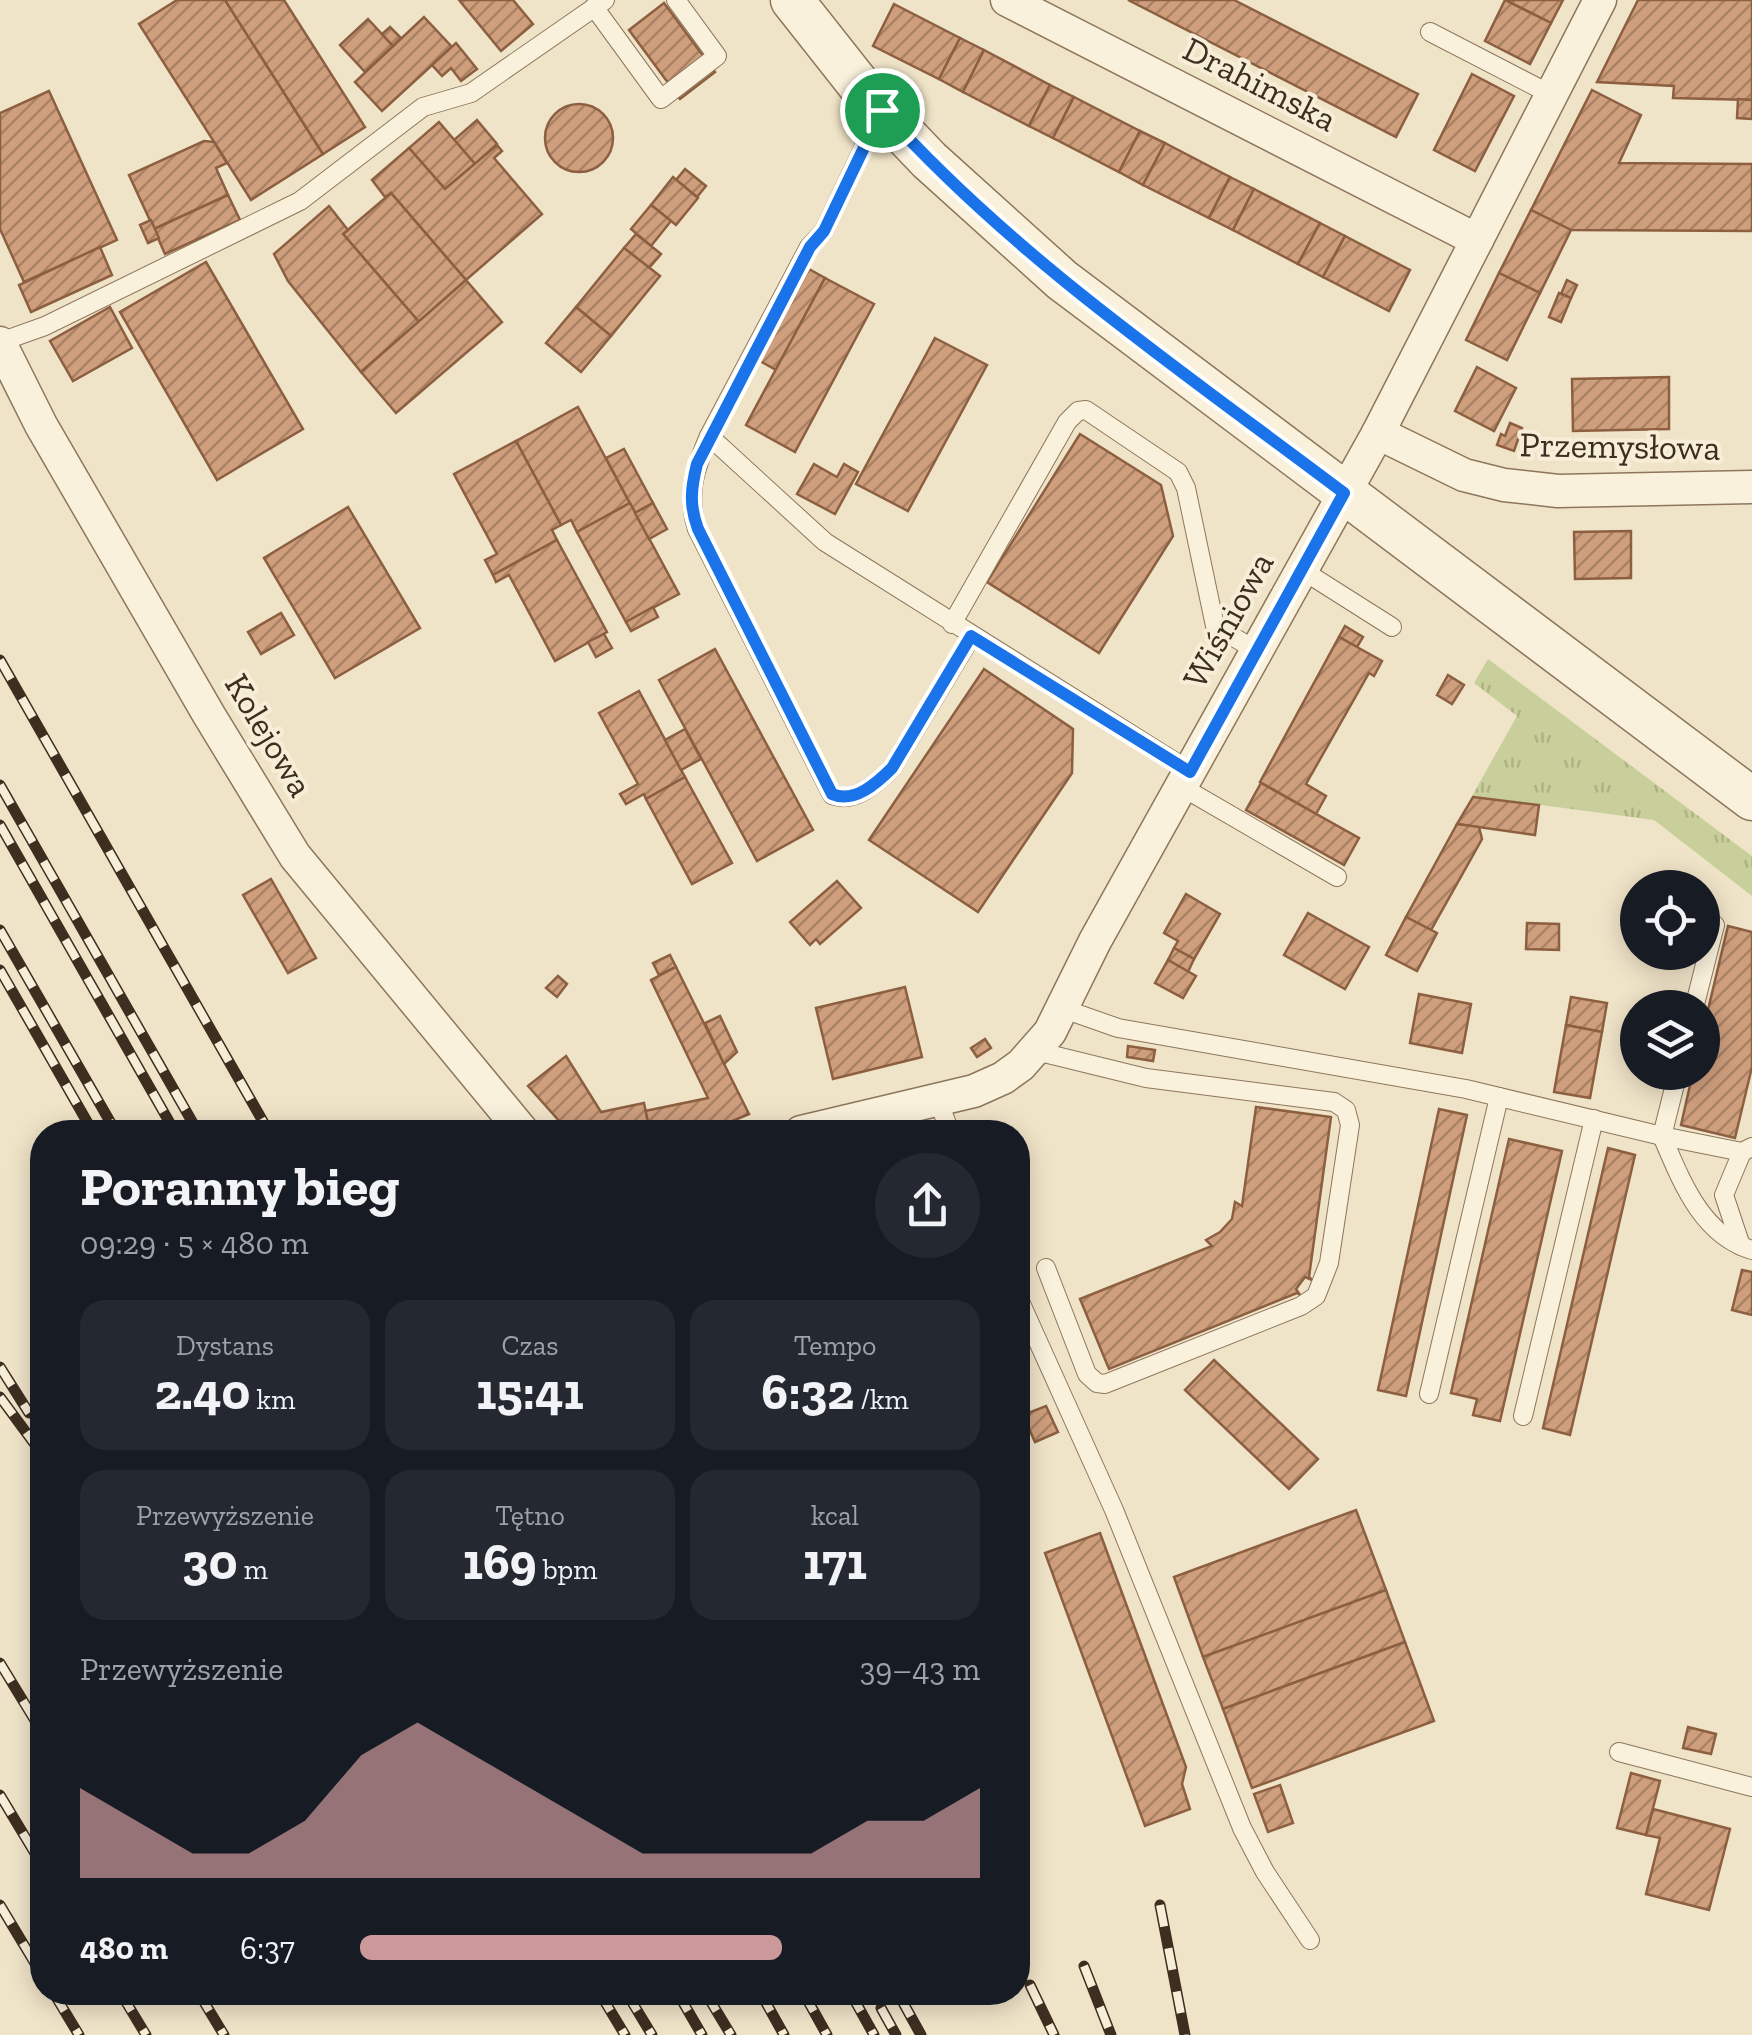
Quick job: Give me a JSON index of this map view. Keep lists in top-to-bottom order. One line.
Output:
{"streets":{"street":["Drahimska","Przemysłowa","Wiśniowa","Kolejowa"]},"crossings":[["Drahimska","Wiśniowa"],["Przemysłowa","Wiśniowa"]],"page":{"heading":["Poranny bieg","09:29 · 5 × 480 m"],"stats":[["Dystans","2.40 km"],["Czas","15:41"],["Tempo","6:32 /km"],["Przewyższenie","30 m"],["Tętno","169 bpm"],["kcal","171"]],"chart":["Przewyższenie","39–43 m"],"list":[{"name":"480 m","note":"6:37"}]}}
